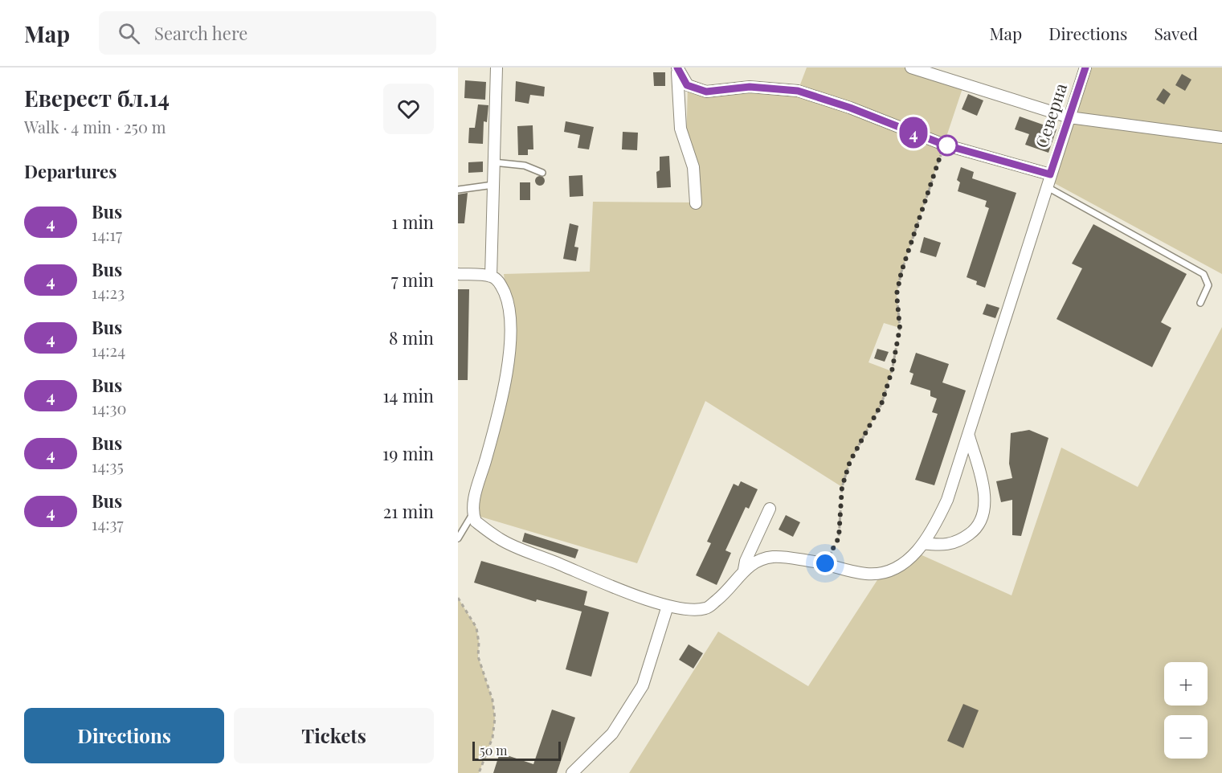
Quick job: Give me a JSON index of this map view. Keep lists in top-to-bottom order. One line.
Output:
{"streets":{"street":["Северна"]},"lines":["bus line 4"],"scale_bar":"50 m","page":{"header":"Map","search":"Search here","nav":["Map","Directions","Saved"],"heading":[["Еверест бл.14","Walk · 4 min · 250 m"],"Departures"],"on_map":"4","list":[{"mark":"4","name":"Bus","note":"14:17","value":"1 min"},{"mark":"4","name":"Bus","note":"14:23","value":"7 min"},{"mark":"4","name":"Bus","note":"14:24","value":"8 min"},{"mark":"4","name":"Bus","note":"14:30","value":"14 min"},{"mark":"4","name":"Bus","note":"14:35","value":"19 min"},{"mark":"4","name":"Bus","note":"14:37","value":"21 min"}],"map_buttons":["+","−"],"buttons":["Directions","Tickets"],"scale":"50 m"}}
